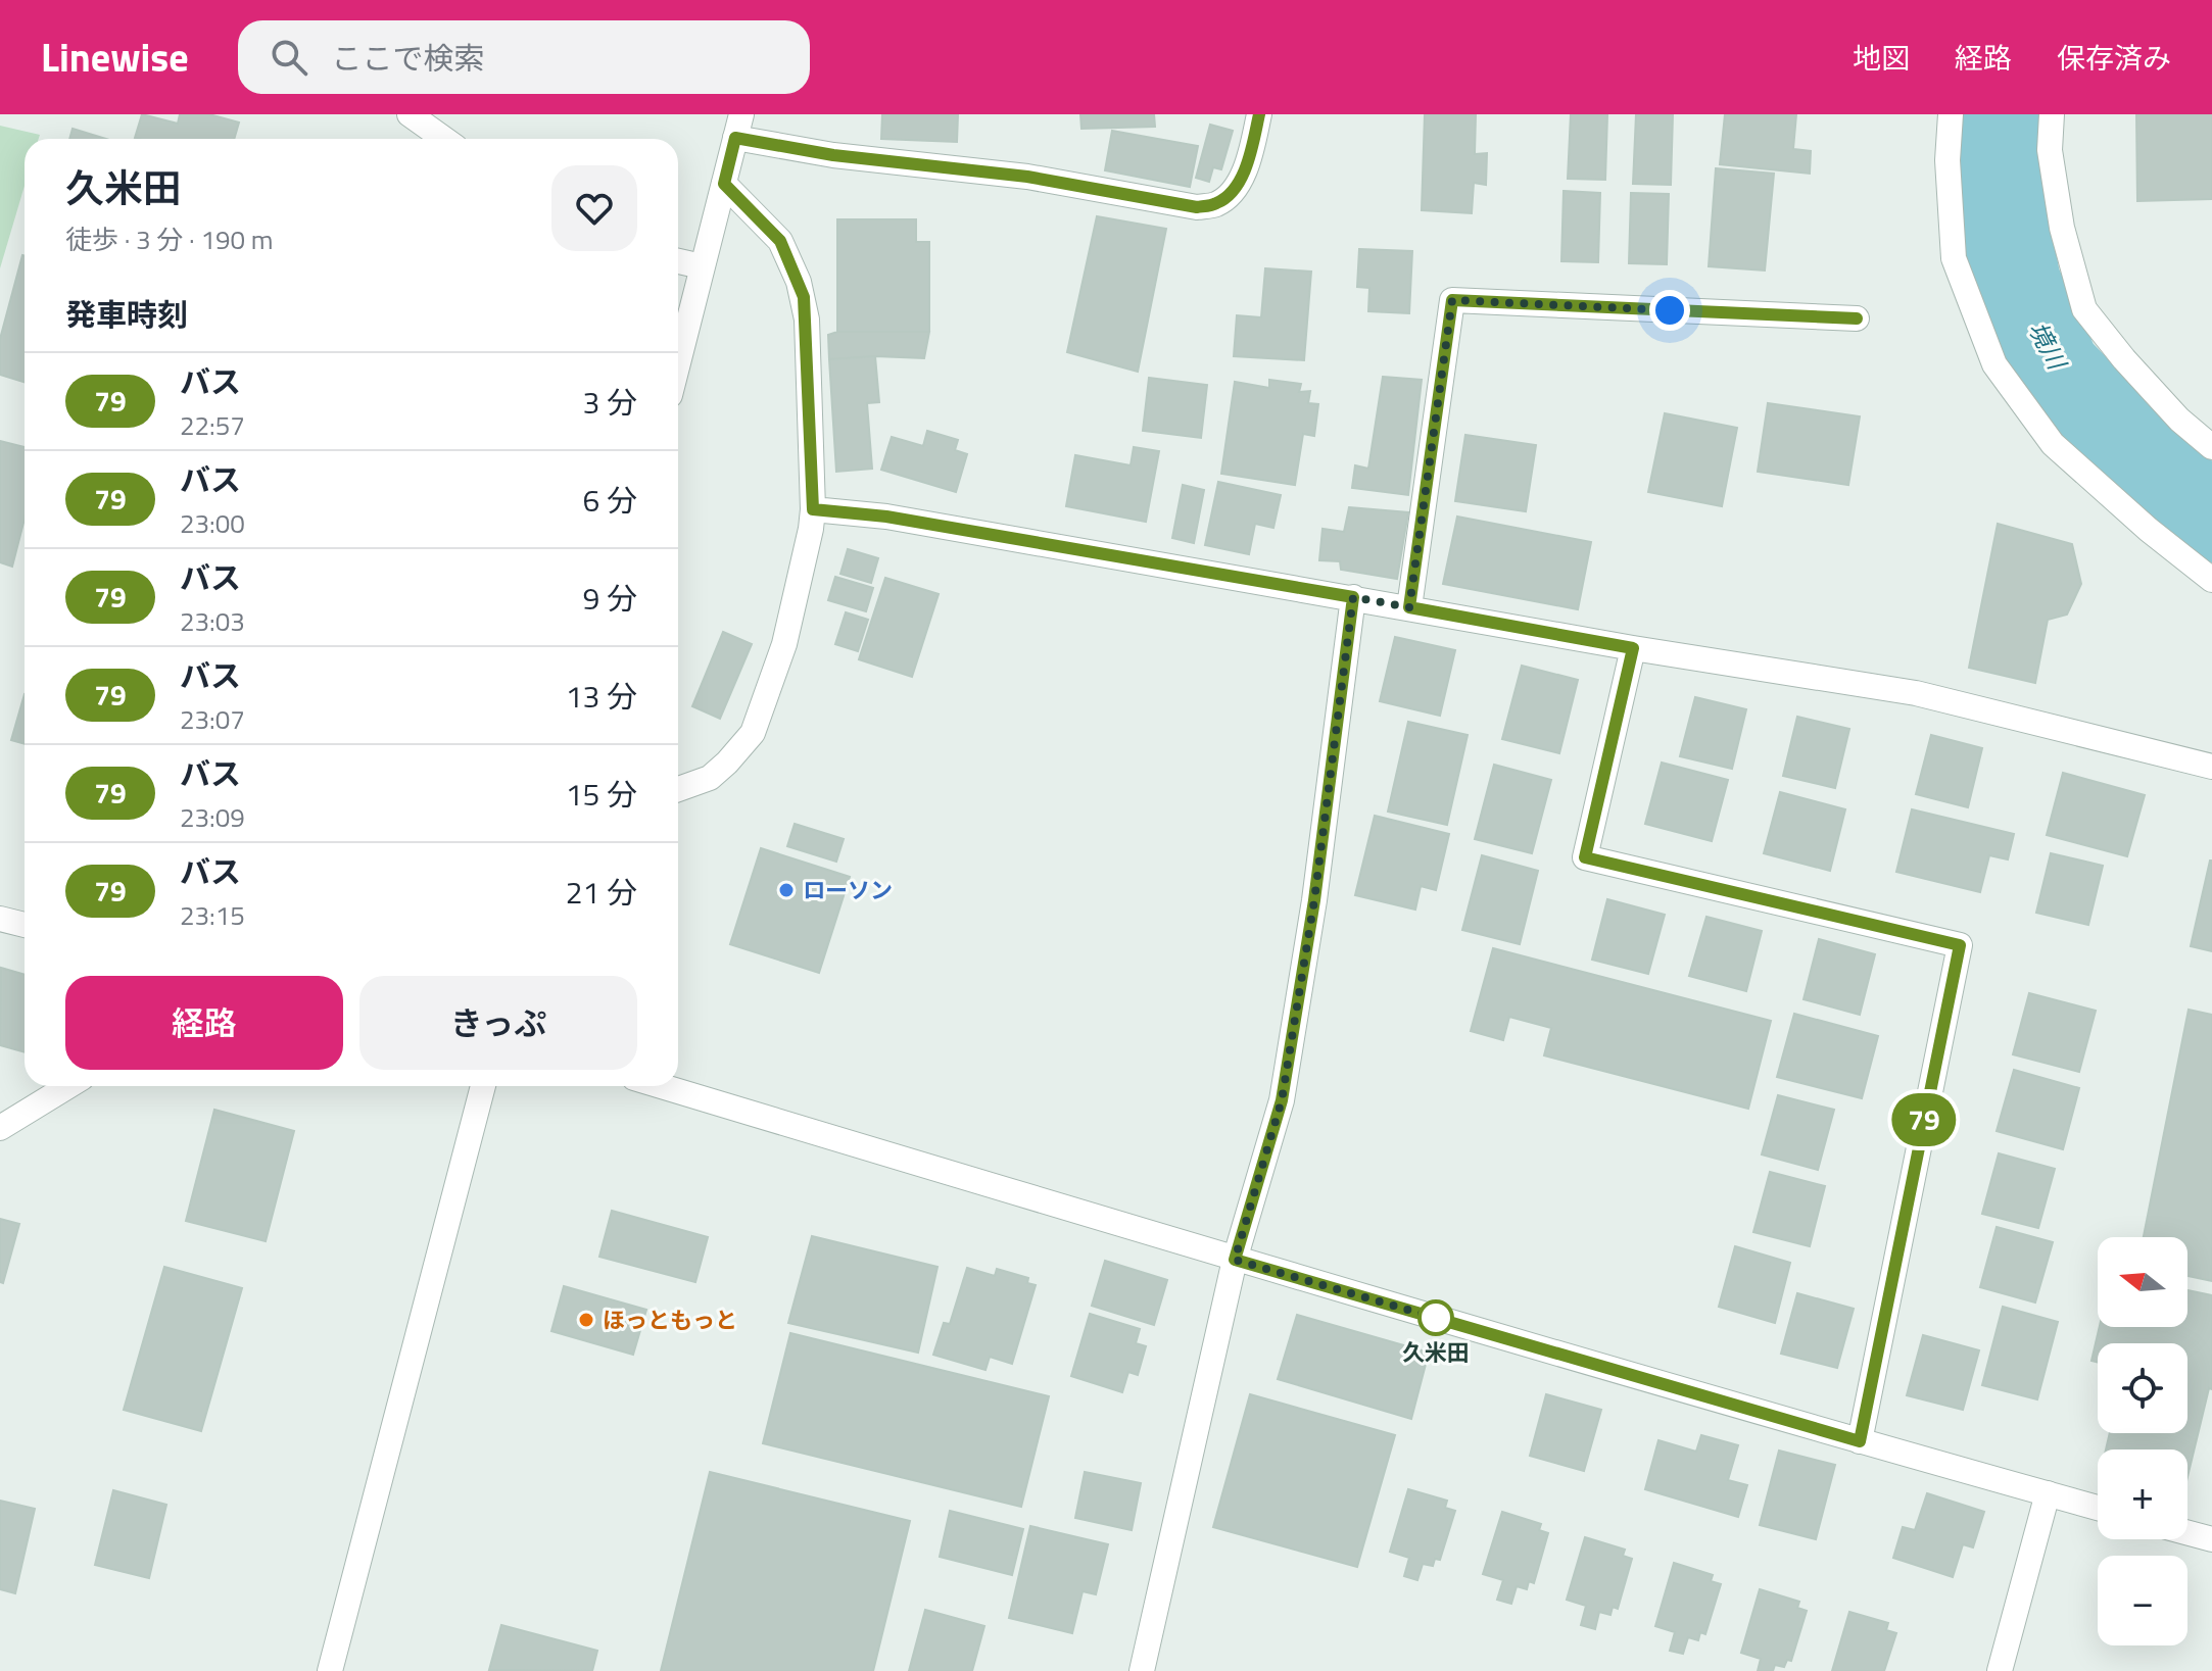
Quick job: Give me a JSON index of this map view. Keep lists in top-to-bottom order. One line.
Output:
{"water":["境川"],"places":["ローソン","久米田","ほっともっと"],"lines":["bus line 79"],"north":"left","page":{"header":"Linewise","search":"ここで検索","nav":["地図","経路","保存済み"],"on_map":"79","heading":[["久米田","徒歩 · 3 分 · 190 m"],"発車時刻"],"list":[{"mark":"79","name":"バス","note":"22:57","value":"3 分"},{"mark":"79","name":"バス","note":"23:00","value":"6 分"},{"mark":"79","name":"バス","note":"23:03","value":"9 分"},{"mark":"79","name":"バス","note":"23:07","value":"13 分"},{"mark":"79","name":"バス","note":"23:09","value":"15 分"},{"mark":"79","name":"バス","note":"23:15","value":"21 分"}],"buttons":["経路","きっぷ"],"map_buttons":["+","−"]}}
